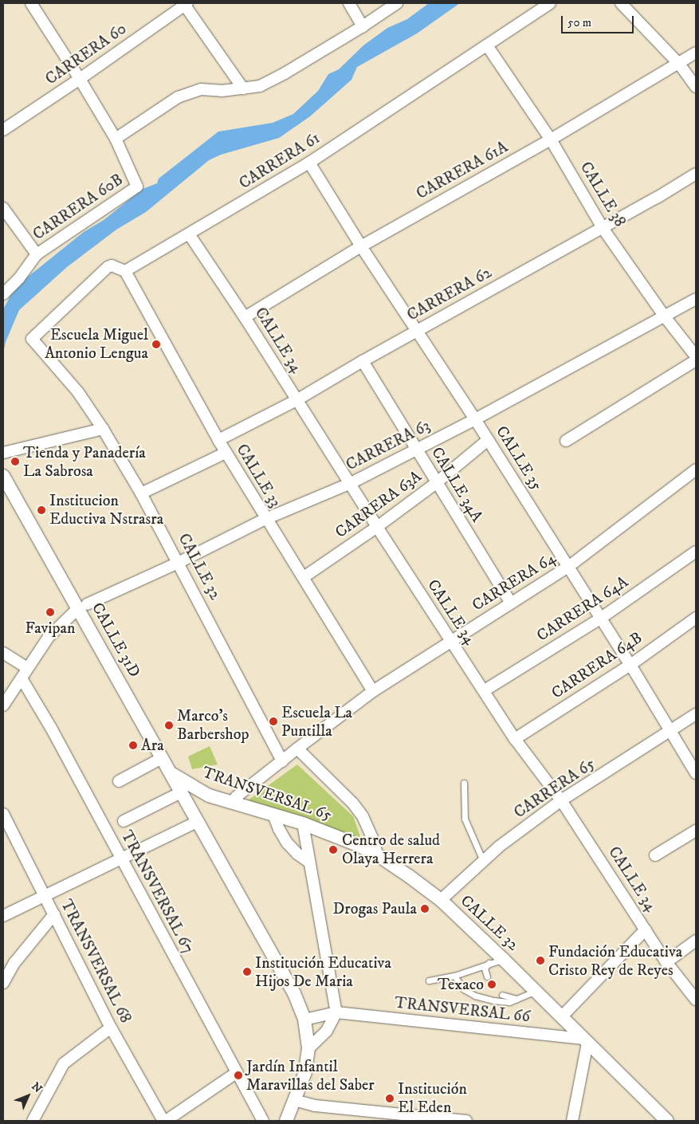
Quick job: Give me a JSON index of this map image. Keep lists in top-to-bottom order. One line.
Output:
{"streets":{"street":["CARRERA 60","CARRERA 61","CARRERA 61A","CALLE 38","CARRERA 60B","CARRERA 62","CALLE 34","CARRERA 63","CALLE 35","CALLE 33","CALLE 34A","CARRERA 63A","CALLE 32","CARRERA 64","CARRERA 64A","CALLE 31D","CARRERA 64B","CARRERA 65","TRANSVERSAL 65","TRANSVERSAL 67","TRANSVERSAL 68","TRANSVERSAL 66"]},"crossings":[["CARRERA 61","CALLE 38"],["CARRERA 61","CALLE 34"],["CARRERA 61","CALLE 35"],["CARRERA 61","CALLE 33"],["CARRERA 61","CALLE 32"],["CARRERA 61A","CALLE 38"],["CARRERA 61A","CALLE 34"],["CARRERA 61A","CALLE 35"],["CALLE 38","CARRERA 62"],["CALLE 38","CARRERA 63"],["CARRERA 62","CALLE 34"],["CARRERA 62","CALLE 35"],["CARRERA 62","CALLE 33"],["CARRERA 62","CALLE 34A"],["CALLE 34","CARRERA 63"],["CALLE 34","CARRERA 63A"],["CALLE 34","CARRERA 64"],["CALLE 34","CARRERA 64A"],["CALLE 34","CARRERA 64B"],["CALLE 34","CARRERA 65"],["CARRERA 63","CALLE 35"],["CARRERA 63","CALLE 33"],["CARRERA 63","CALLE 34A"],["CARRERA 63","CALLE 32"],["CARRERA 63","CALLE 31D"],["CARRERA 63","TRANSVERSAL 67"],["CALLE 35","CARRERA 63A"],["CALLE 35","CARRERA 64"],["CALLE 35","CARRERA 64A"],["CALLE 35","CARRERA 64B"],["CALLE 35","CARRERA 65"],["CALLE 33","CARRERA 63A"],["CALLE 33","CALLE 32"],["CALLE 33","CARRERA 64"],["CALLE 34A","CARRERA 63A"],["CALLE 34A","CARRERA 64"],["CALLE 32","CARRERA 64"],["CALLE 32","CARRERA 65"],["CALLE 32","TRANSVERSAL 65"],["CALLE 32","TRANSVERSAL 66"],["CARRERA 64","TRANSVERSAL 65"],["CALLE 31D","TRANSVERSAL 65"],["CALLE 31D","TRANSVERSAL 66"]],"places":["Escuela Miguel Antonio Lengua","Tienda y Panadería La Sabrosa","Institucion Eductiva Nstrasra","Favipan","Escuela La Puntilla","Marco's Barbershop","Ara","Centro de salud Olaya Herrera","Drogas Paula","Fundación Educativa Cristo Rey de Reyes","Institución Educativa Hijos De Maria","Texaco","Jardín Infantil Maravillas del Saber","Institución El Eden"],"scale_bar":"50 m","north":"top right"}
